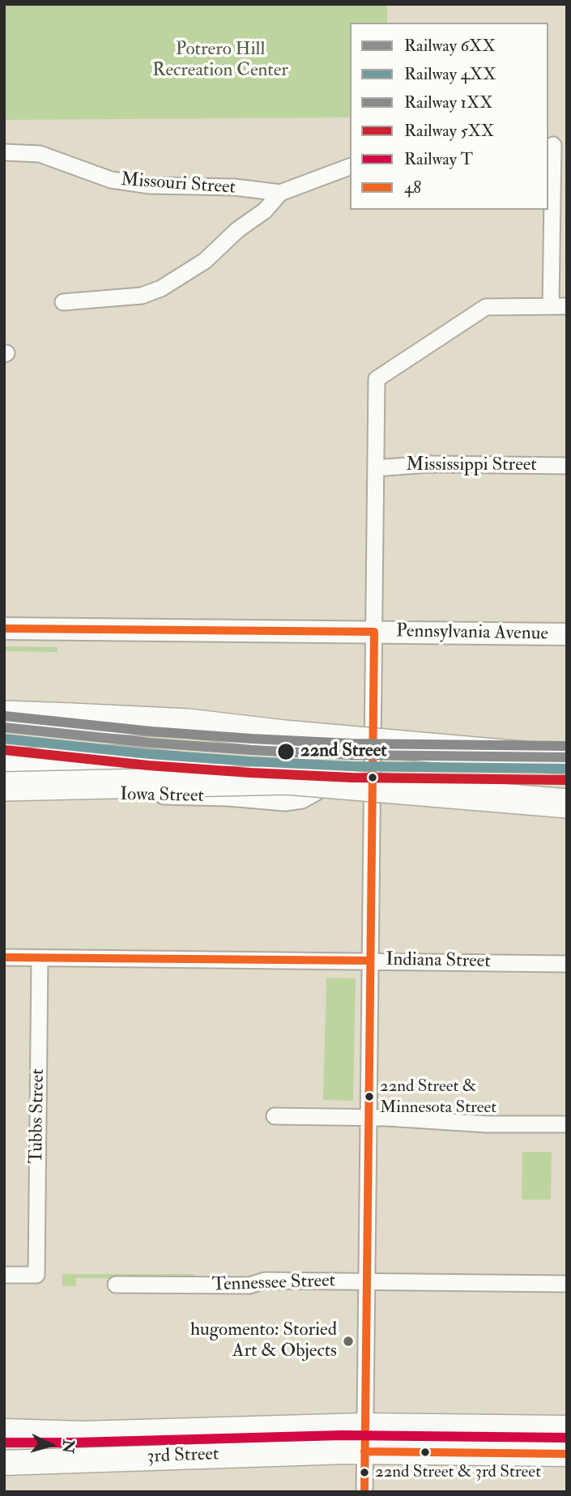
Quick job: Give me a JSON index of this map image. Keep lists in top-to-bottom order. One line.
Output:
{"streets":{"main road":["Pennsylvania Avenue","3rd Street"],"street":["Missouri Street","Mississippi Street","Iowa Street","Indiana Street","Tubbs Street","Tennessee Street"]},"crossings":[["Indiana Street","Tubbs Street"]],"parks":["Potrero Hill Recreation Center"],"places":["22nd Street","22nd Street & Minnesota Street","hugomento: Storied Art & Objects","22nd Street & 3rd Street"],"lines":["transit line 48","rail line 1XX","rail line 6XX","rail line 4XX","rail line 5XX","rail line T"],"legend":["Railway 6XX","Railway 4XX","Railway 1XX","Railway 5XX","Railway T","48"],"north":"right"}
